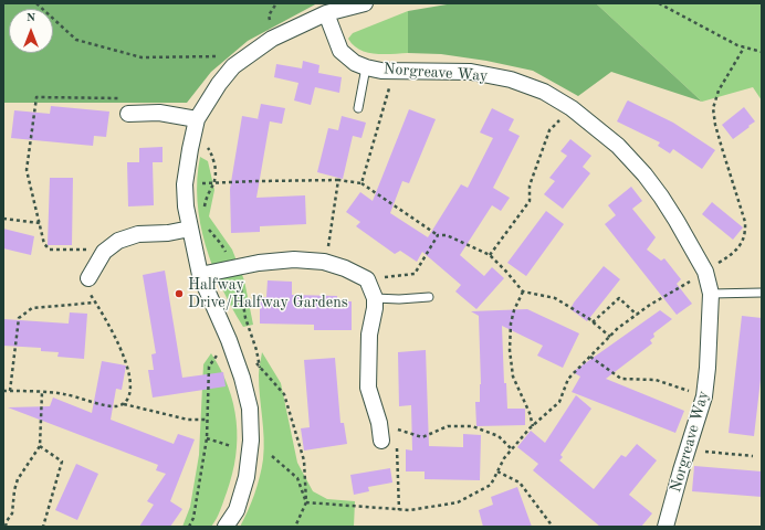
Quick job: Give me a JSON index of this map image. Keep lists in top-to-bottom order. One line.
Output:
{"streets":{"street":["Norgreave Way"]},"places":["Halfway Drive/Halfway Gardens"],"north":"top"}
